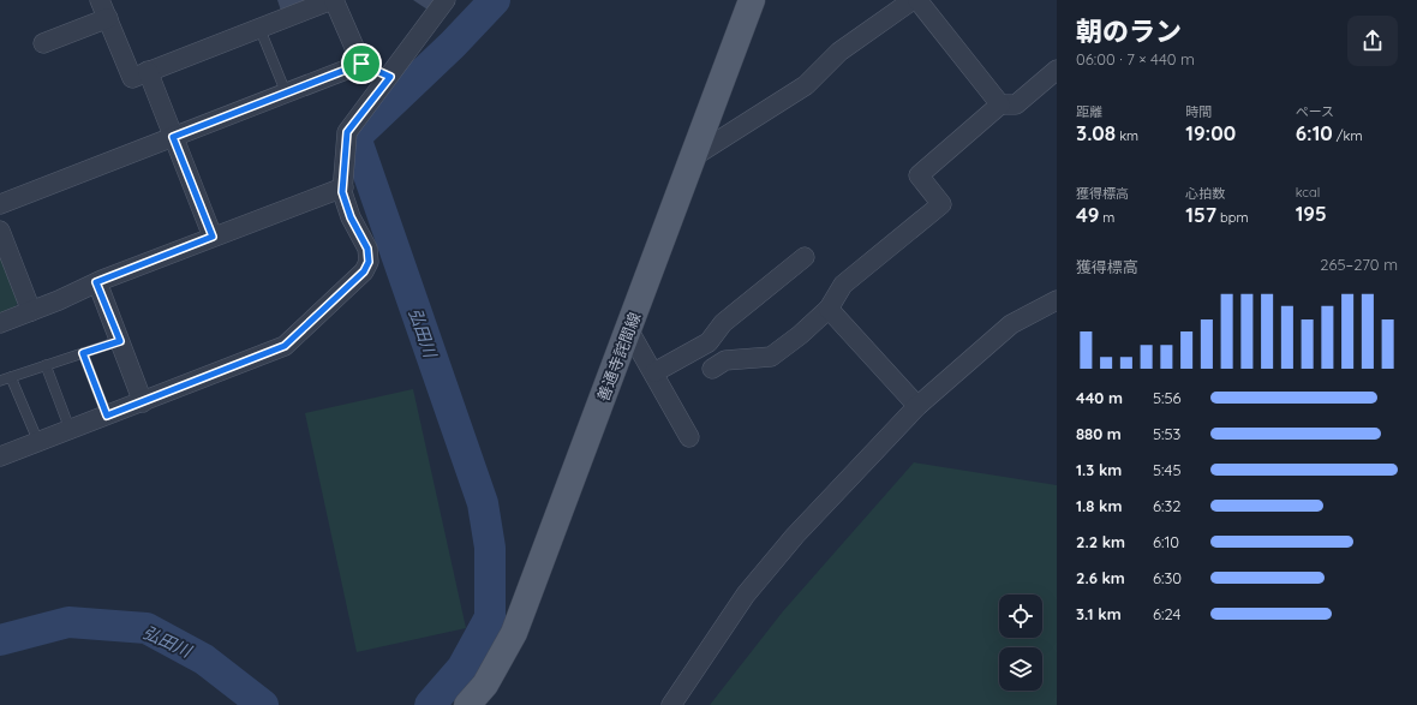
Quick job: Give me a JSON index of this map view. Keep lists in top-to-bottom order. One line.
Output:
{"streets":{"main road":["善通寺詫間線"]},"water":["弘田川"],"page":{"heading":["朝のラン","06:00 · 7 × 440 m"],"stats":[["距離","3.08 km"],["時間","19:00"],["ペース","6:10 /km"],["獲得標高","49 m"],["心拍数","157 bpm"],["kcal","195"]],"chart":["獲得標高","265–270 m"],"list":[{"name":"440 m","note":"5:56"},{"name":"880 m","note":"5:53"},{"name":"1.3 km","note":"5:45"},{"name":"1.8 km","note":"6:32"},{"name":"2.2 km","note":"6:10"},{"name":"2.6 km","note":"6:30"},{"name":"3.1 km","note":"6:24"}]}}
